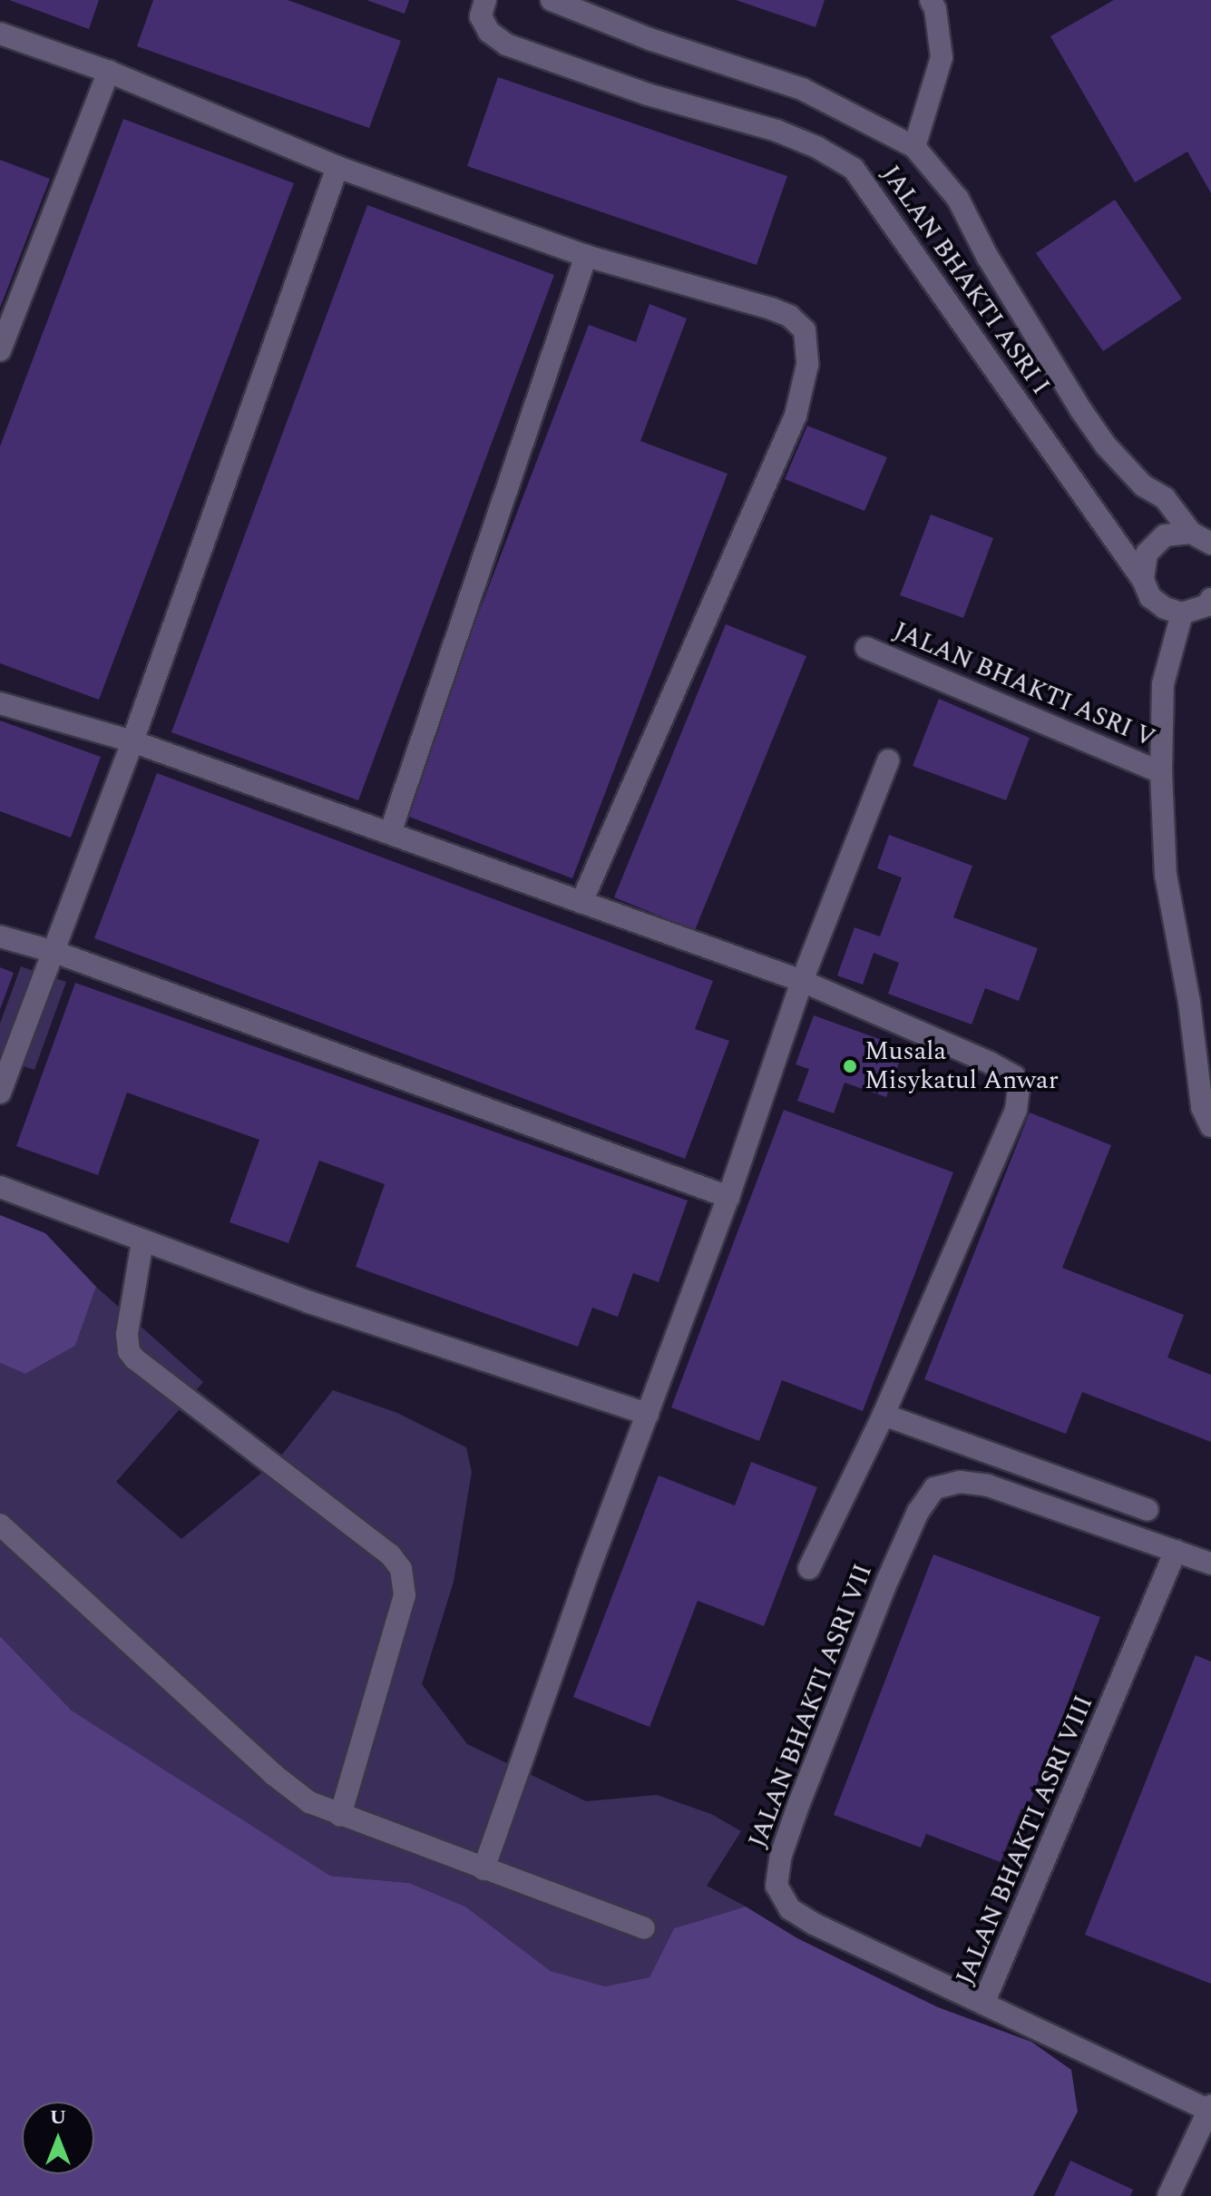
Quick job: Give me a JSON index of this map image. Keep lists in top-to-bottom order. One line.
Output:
{"streets":{"street":["JALAN BHAKTI ASRI I","JALAN BHAKTI ASRI V","JALAN BHAKTI ASRI VII","JALAN BHAKTI ASRI VIII"]},"crossings":[["JALAN BHAKTI ASRI VII","JALAN BHAKTI ASRI VIII"]],"places":["Musala Misykatul Anwar"],"north":"top"}
